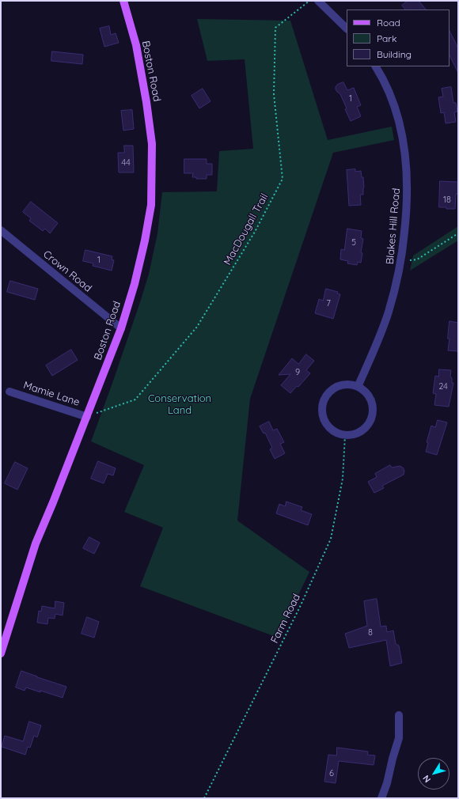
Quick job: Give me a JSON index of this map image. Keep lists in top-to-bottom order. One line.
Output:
{"streets":{"main road":["Boston Road"],"street":["Blakes Hill Road","Crown Road","Mamie Lane"],"path":["MacDougall Trail","Farm Road"]},"crossings":[["Boston Road","MacDougall Trail"],["Boston Road","Crown Road"],["Boston Road","Mamie Lane"],["Blakes Hill Road","Farm Road"],["MacDougall Trail","Mamie Lane"]],"parks":["Conservation Land"],"house_numbers":["1","44","18","5","1","7","9","24","8","6"],"legend":["Road","Park","Building"],"north":"bottom left"}
